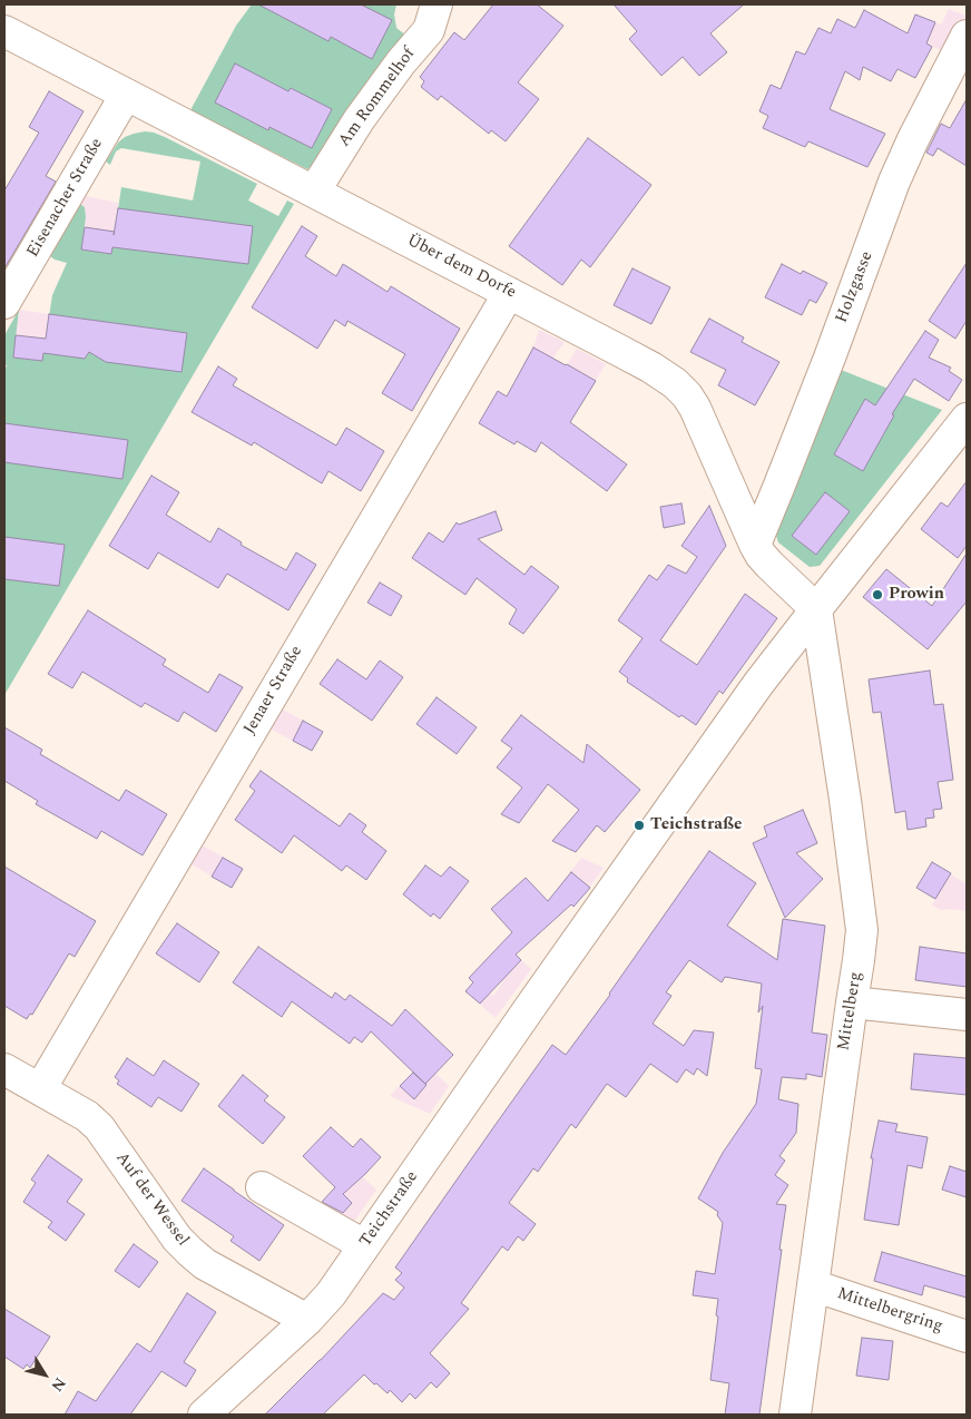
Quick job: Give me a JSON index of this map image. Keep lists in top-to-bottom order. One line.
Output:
{"streets":{"street":["Am Rommelhof","Eisenacher Straße","Über dem Dorfe","Holzgasse","Jenaer Straße","Mittelberg","Auf der Wessel","Teichstraße","Mittelbergring"]},"crossings":[["Am Rommelhof","Über dem Dorfe"],["Eisenacher Straße","Über dem Dorfe"],["Über dem Dorfe","Holzgasse"],["Über dem Dorfe","Jenaer Straße"],["Über dem Dorfe","Mittelberg"],["Über dem Dorfe","Teichstraße"],["Jenaer Straße","Auf der Wessel"],["Mittelberg","Teichstraße"],["Mittelberg","Mittelbergring"],["Auf der Wessel","Teichstraße"]],"places":["Prowin","Teichstraße"],"north":"bottom right"}
